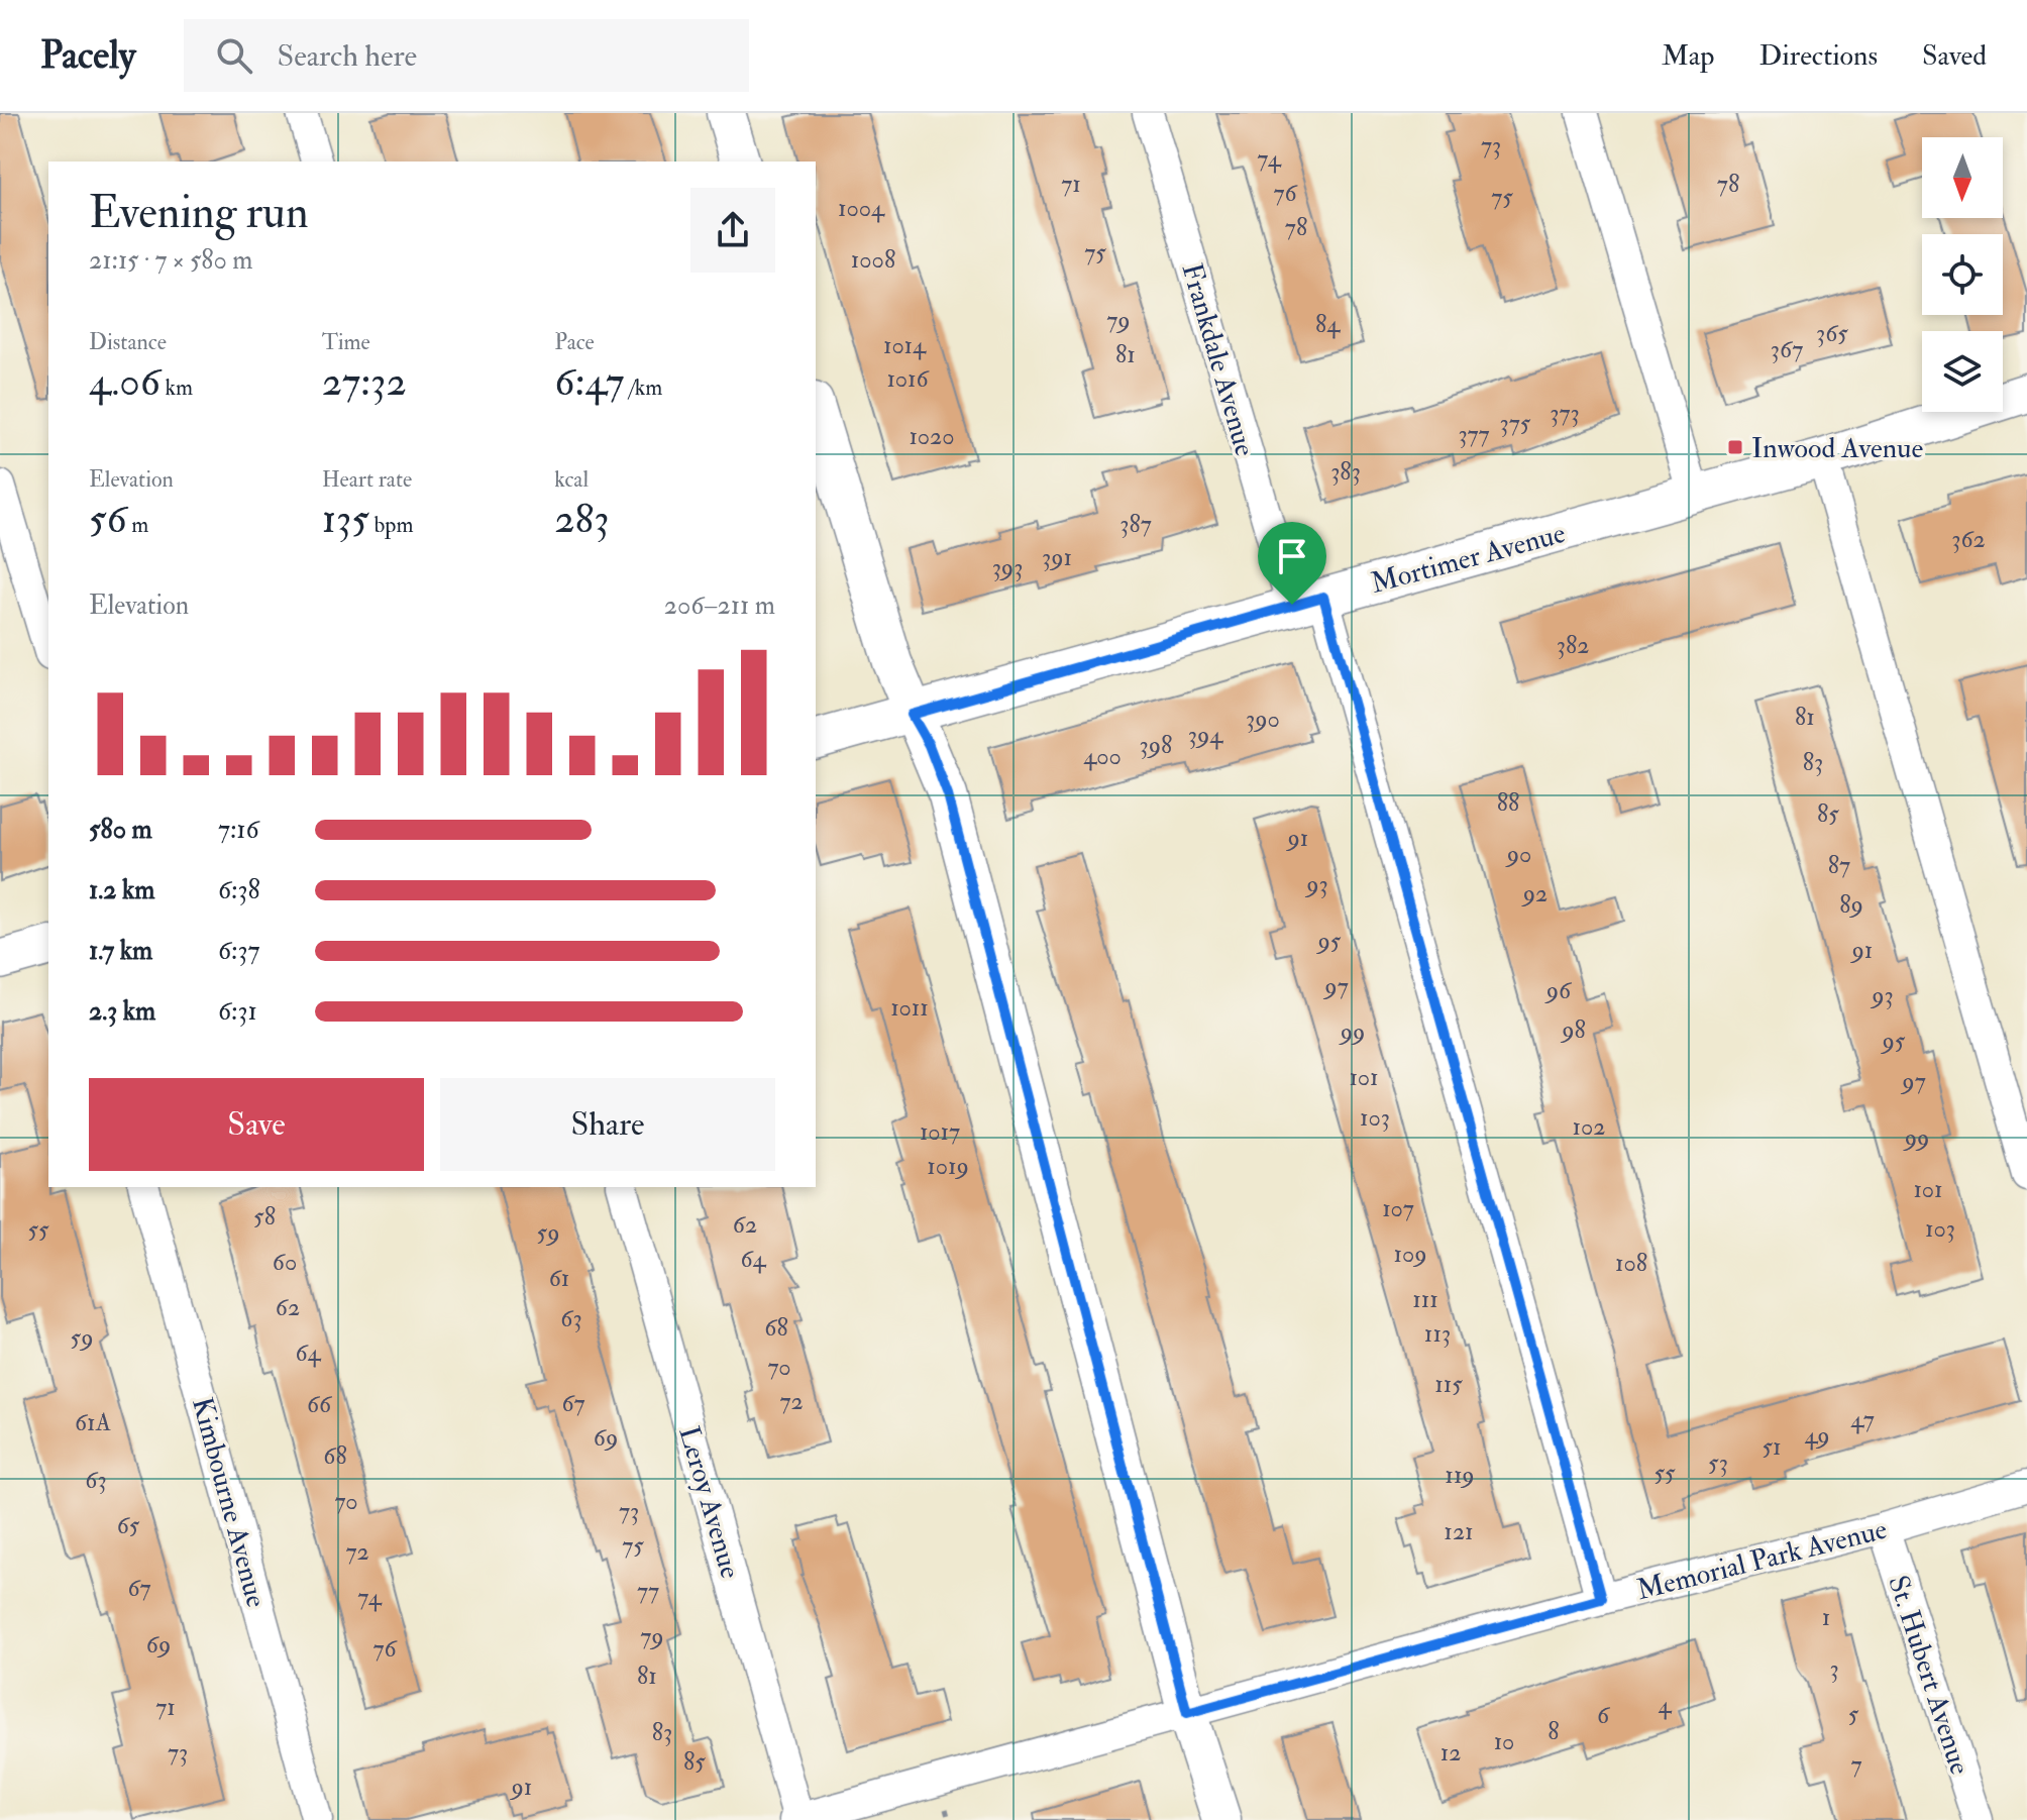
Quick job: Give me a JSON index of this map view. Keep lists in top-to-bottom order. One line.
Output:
{"streets":{"street":["Frankdale Avenue","Mortimer Avenue","Kimbourne Avenue","Leroy Avenue","Memorial Park Avenue","St. Hubert Avenue"]},"crossings":[["Frankdale Avenue","Mortimer Avenue"],["Frankdale Avenue","Memorial Park Avenue"],["Leroy Avenue","Memorial Park Avenue"],["Memorial Park Avenue","St. Hubert Avenue"]],"places":{"transit":["Inwood Avenue"]},"house_numbers":["73","74","71","78","76","75","1004","78","75","1008","79","84","365","1014","367","81","1016","373","375","377","1020","383","387","362","391","393","382","81","390","394","398","400","83","88","85","91","90","87","93","92","89","95","91","97","96","93","1011","98","99","95","101","97","103","102","1017","99","1019","101","107","58","62","103","55","59","109","64","60","108","61","111","62","63","68","113","59","64","70","115","72","67","66","47","61A","49","69","51","68","53","55","119","63","70","73","65","121","75","72","67","77","74","1","79","69","76","3","81","4","71","5","6","8","83","10","73","12","85","7","91"],"north":"bottom","page":{"header":"Pacely","search":"Search here","nav":["Map","Directions","Saved"],"heading":["Evening run","21:15 · 7 × 580 m"],"stats":[["Distance","4.06 km"],["Time","27:32"],["Pace","6:47 /km"],["Elevation","56 m"],["Heart rate","135 bpm"],["kcal","283"]],"chart":["Elevation","206–211 m"],"list":[{"name":"580 m","note":"7:16"},{"name":"1.2 km","note":"6:38"},{"name":"1.7 km","note":"6:37"},{"name":"2.3 km","note":"6:31"}],"buttons":["Save","Share"]}}
